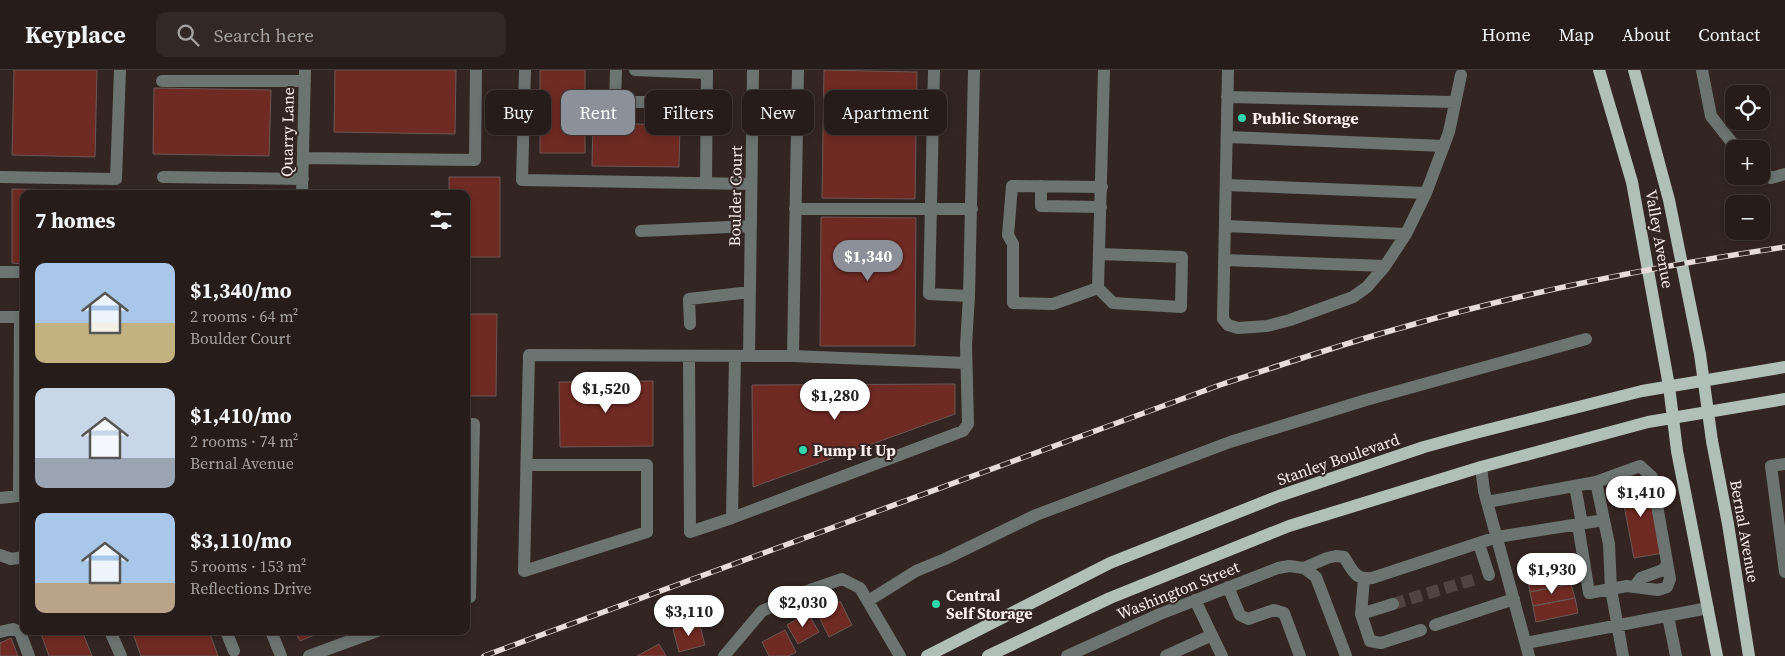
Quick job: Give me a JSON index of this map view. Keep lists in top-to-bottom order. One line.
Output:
{"streets":{"main road":["Valley Avenue","Stanley Boulevard","Bernal Avenue"],"street":["Quarry Lane","Boulder Court","Washington Street"]},"crossings":[["Valley Avenue","Stanley Boulevard"],["Valley Avenue","Bernal Avenue"]],"places":["Public Storage","Pump It Up","Central Self Storage"],"page":{"header":"Keyplace","search":"Search here","nav":["Home","Map","About","Contact"],"map_buttons":["+","−"],"chip":["Buy","Rent","Filters","New","Apartment"],"heading":"7 homes","price":["$1,340","$1,520","$1,280","$1,410","$1,930","$2,030","$3,110"],"list":[{"name":"$1,340/mo","note":"2 rooms · 64 m² · Boulder Court"},{"name":"$1,410/mo","note":"2 rooms · 74 m² · Bernal Avenue"},{"name":"$3,110/mo","note":"5 rooms · 153 m² · Reflections Drive"}]}}
